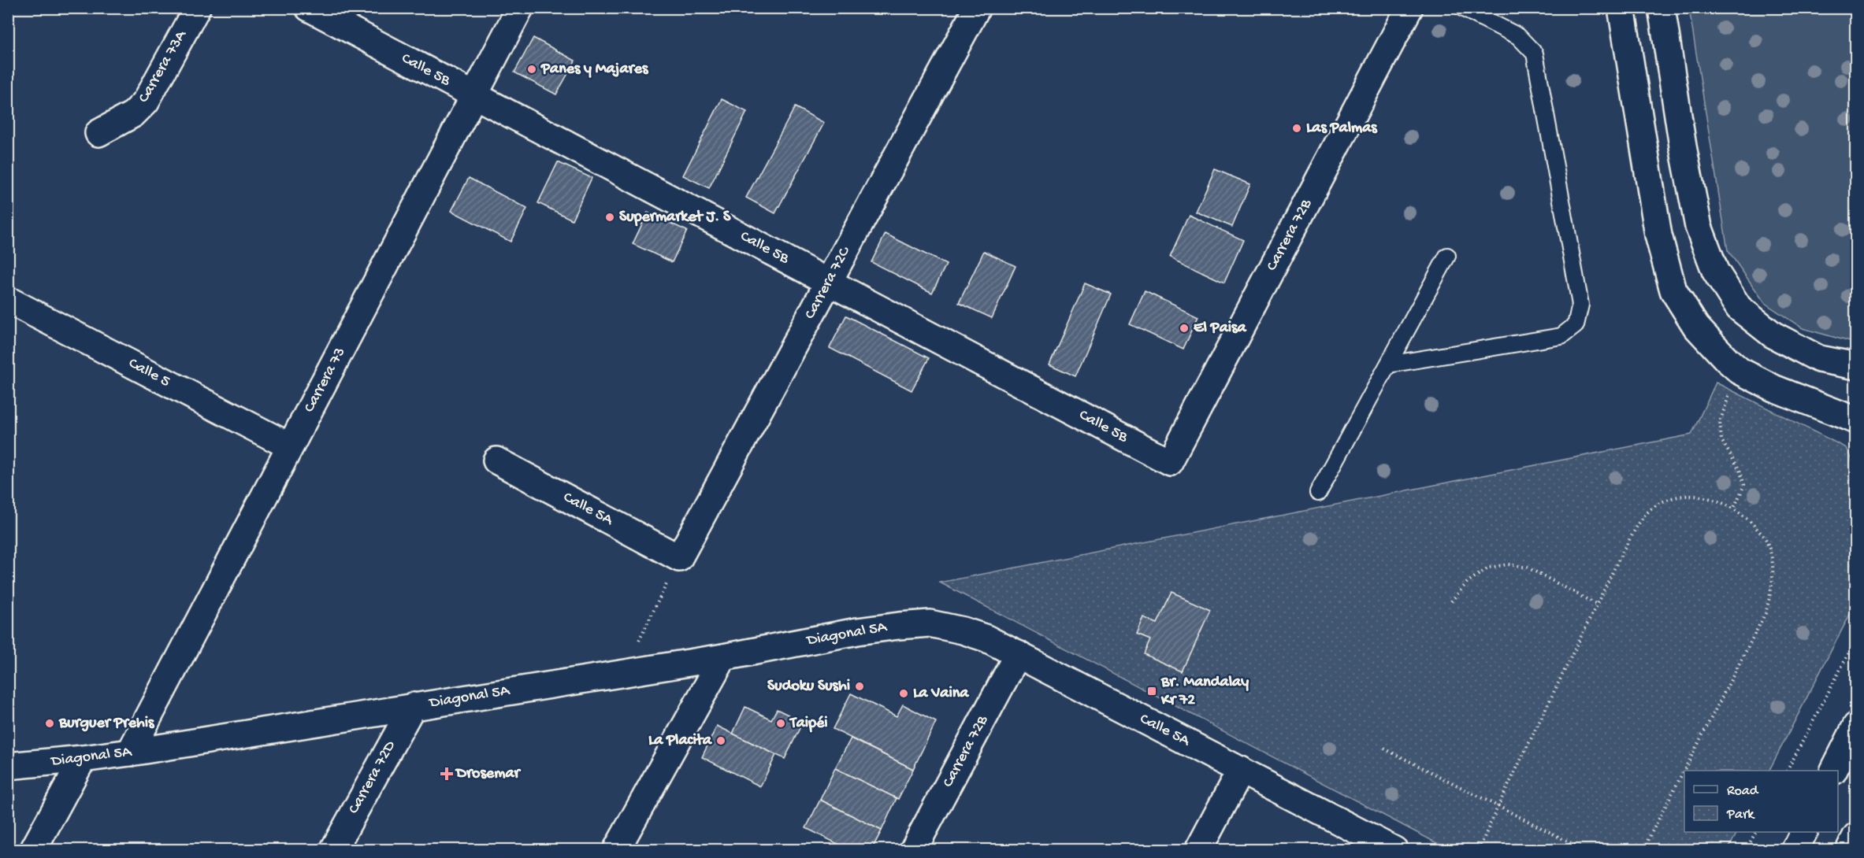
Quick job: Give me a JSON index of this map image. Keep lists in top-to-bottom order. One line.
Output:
{"streets":{"main road":["Carrera 73A","Calle 5B","Carrera 72B","Carrera 72C","Calle 5","Carrera 73","Calle 5A","Diagonal 5A","Carrera 72D"]},"crossings":[["Calle 5B","Carrera 72B"],["Calle 5B","Carrera 72C"],["Calle 5B","Carrera 73"],["Carrera 72B","Calle 5A"],["Carrera 72C","Calle 5A"],["Calle 5","Carrera 73"],["Carrera 73","Diagonal 5A"],["Calle 5A","Diagonal 5A"],["Diagonal 5A","Carrera 72D"]],"places":{"other":["Panes y Majares","Las Palmas","Supermarket J. S","El Paisa","Sudoku Sushi","La Vaina","Burguer Prehis","Taipéi","La Placita"],"transit":["Br. Mandalay Kr 72"],"health":["Drosemar"]},"legend":["Road","Park"]}
